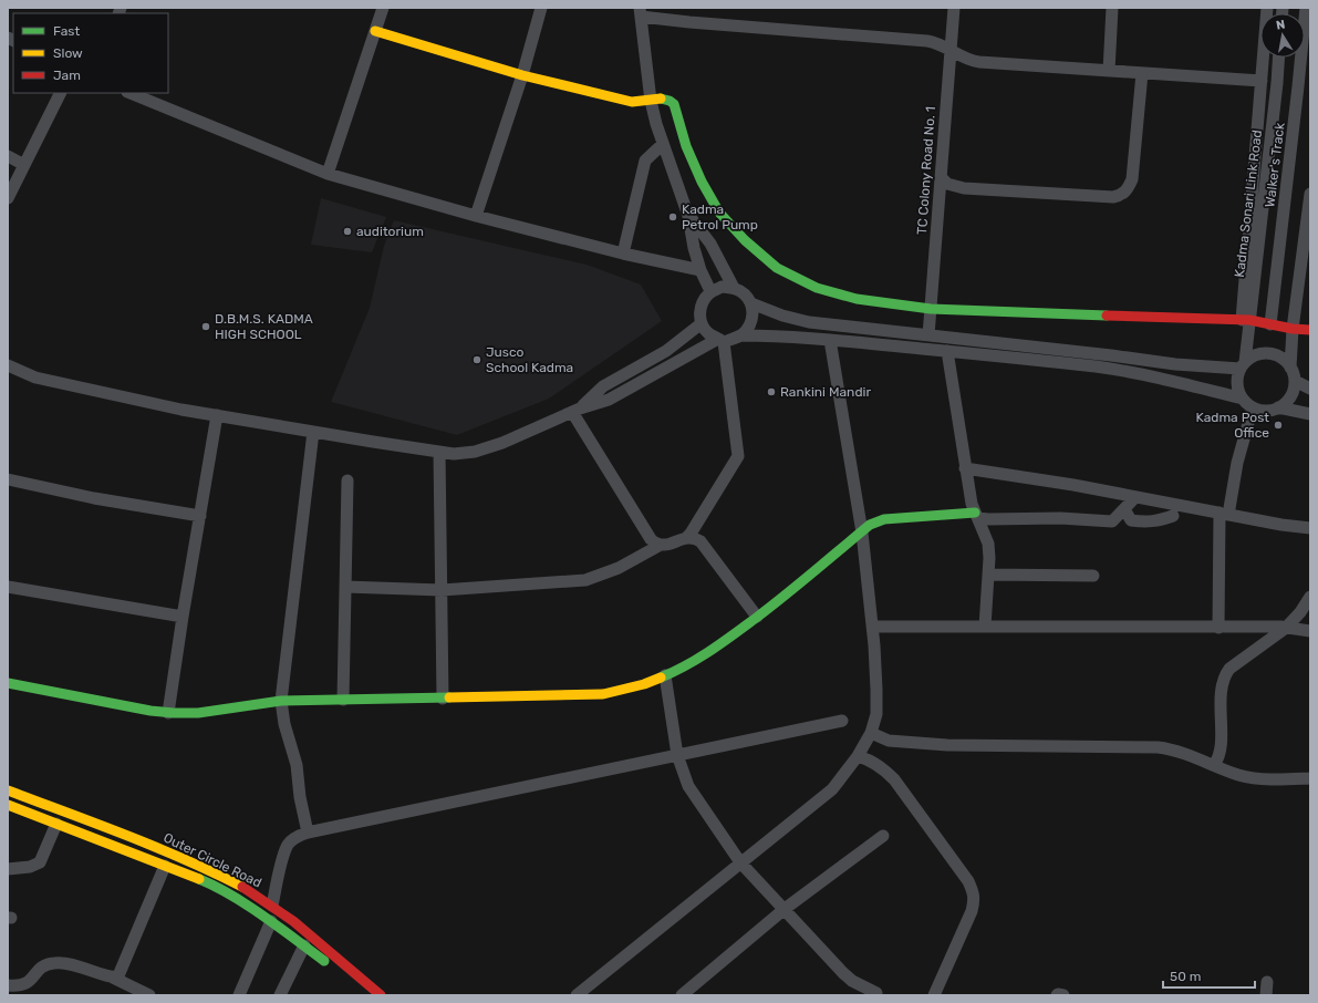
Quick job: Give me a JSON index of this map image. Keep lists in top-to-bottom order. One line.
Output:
{"streets":{"street":["Walker's Track","TC Colony Road No. 1","Kadma Sonari Link Road","Outer Circle Road"]},"places":["Kadma Petrol Pump","auditorium","D.B.M.S. KADMA HIGH SCHOOL","Jusco School Kadma","Rankini Mandir","Kadma Post Office"],"legend":["Fast","Slow","Jam"],"scale_bar":"50 m","north":"top"}
